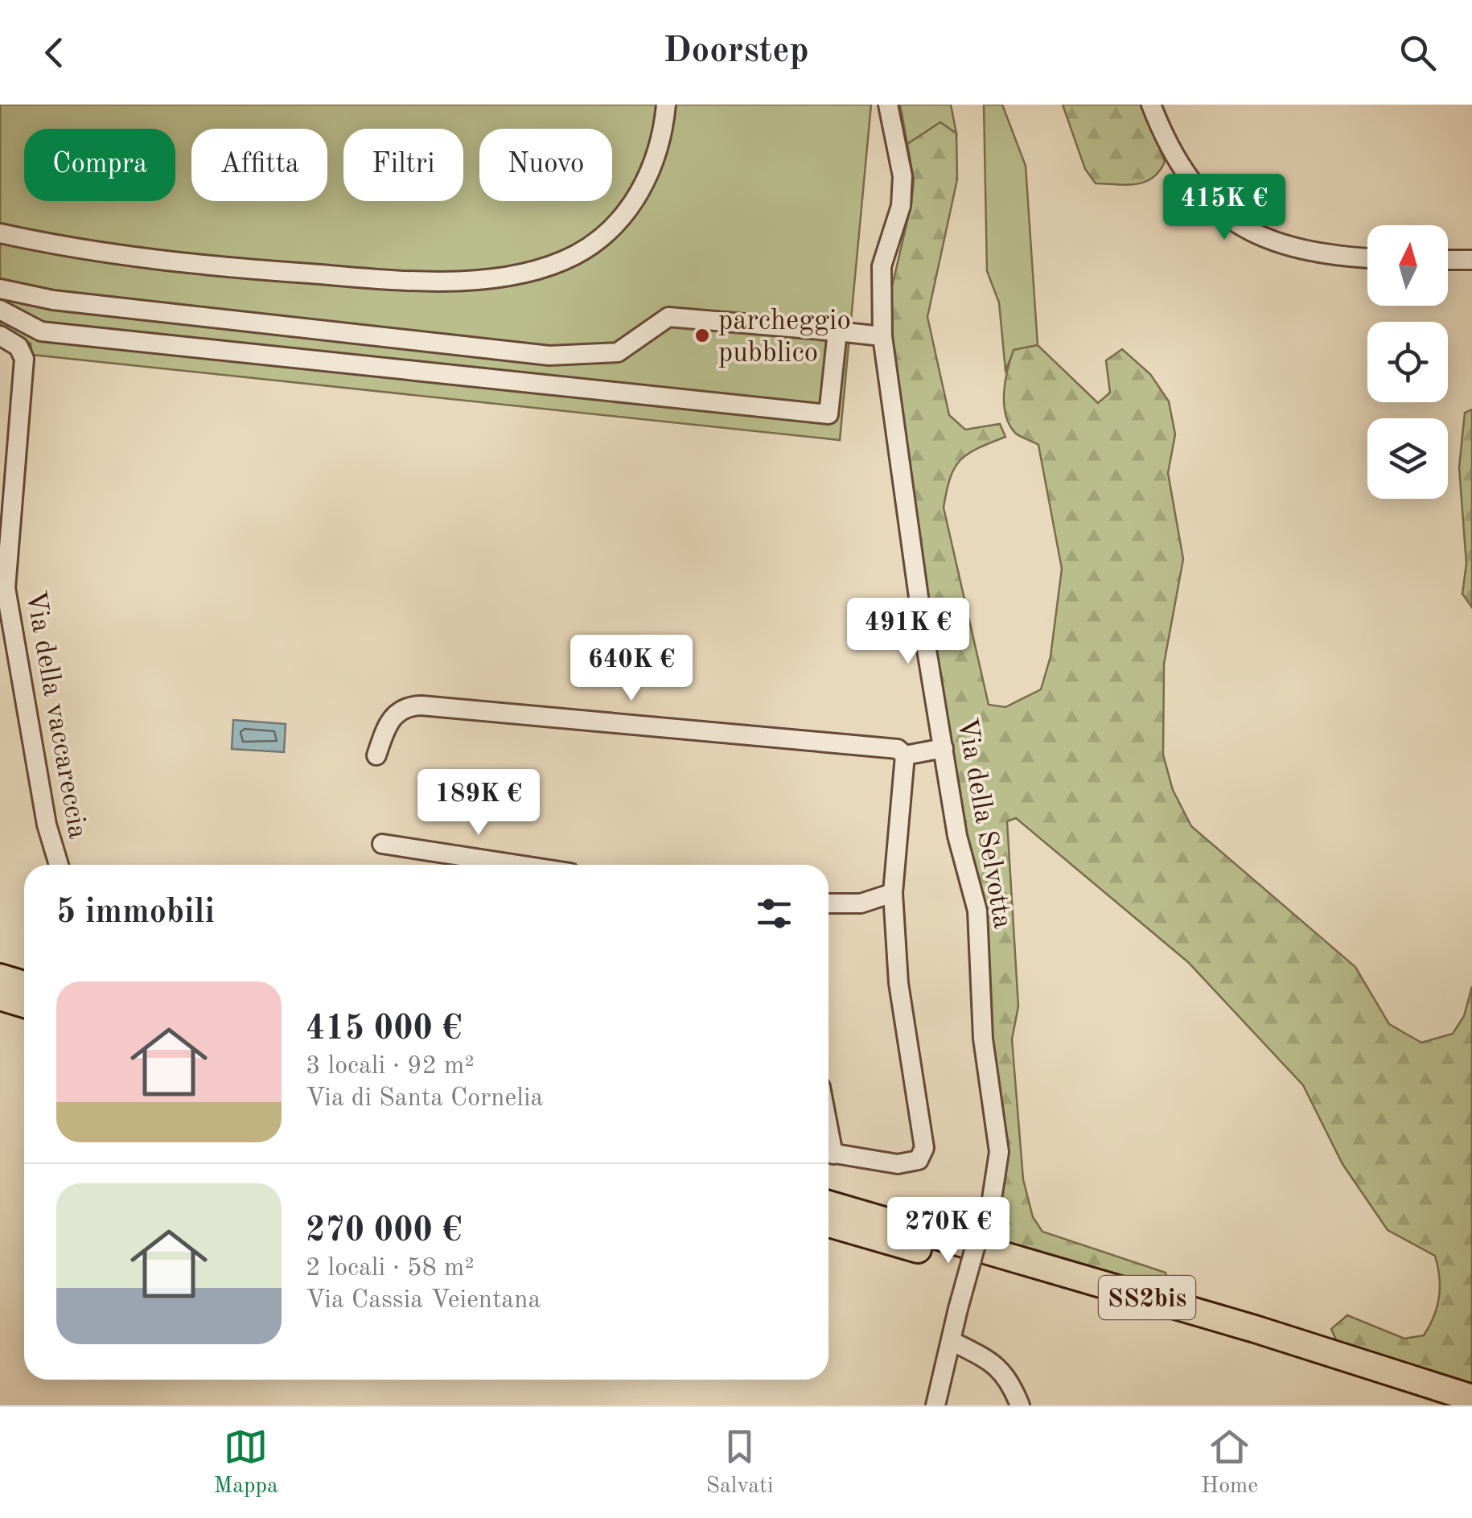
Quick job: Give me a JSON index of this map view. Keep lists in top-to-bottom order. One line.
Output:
{"streets":{"highway":["SS2bis"],"street":["Via della vaccareccia","Via della Selvotta"]},"places":["parcheggio pubblico"],"north":"top","page":{"header":"Doorstep","chip":["Compra","Affitta","Filtri","Nuovo"],"price":["415K €","491K €","640K €","189K €","270K €"],"heading":"5 immobili","list":[{"name":"415 000 €","note":"3 locali · 92 m² · Via di Santa Cornelia"},{"name":"270 000 €","note":"2 locali · 58 m² · Via Cassia Veientana"}],"tabs":["Mappa","Salvati","Home"]}}
